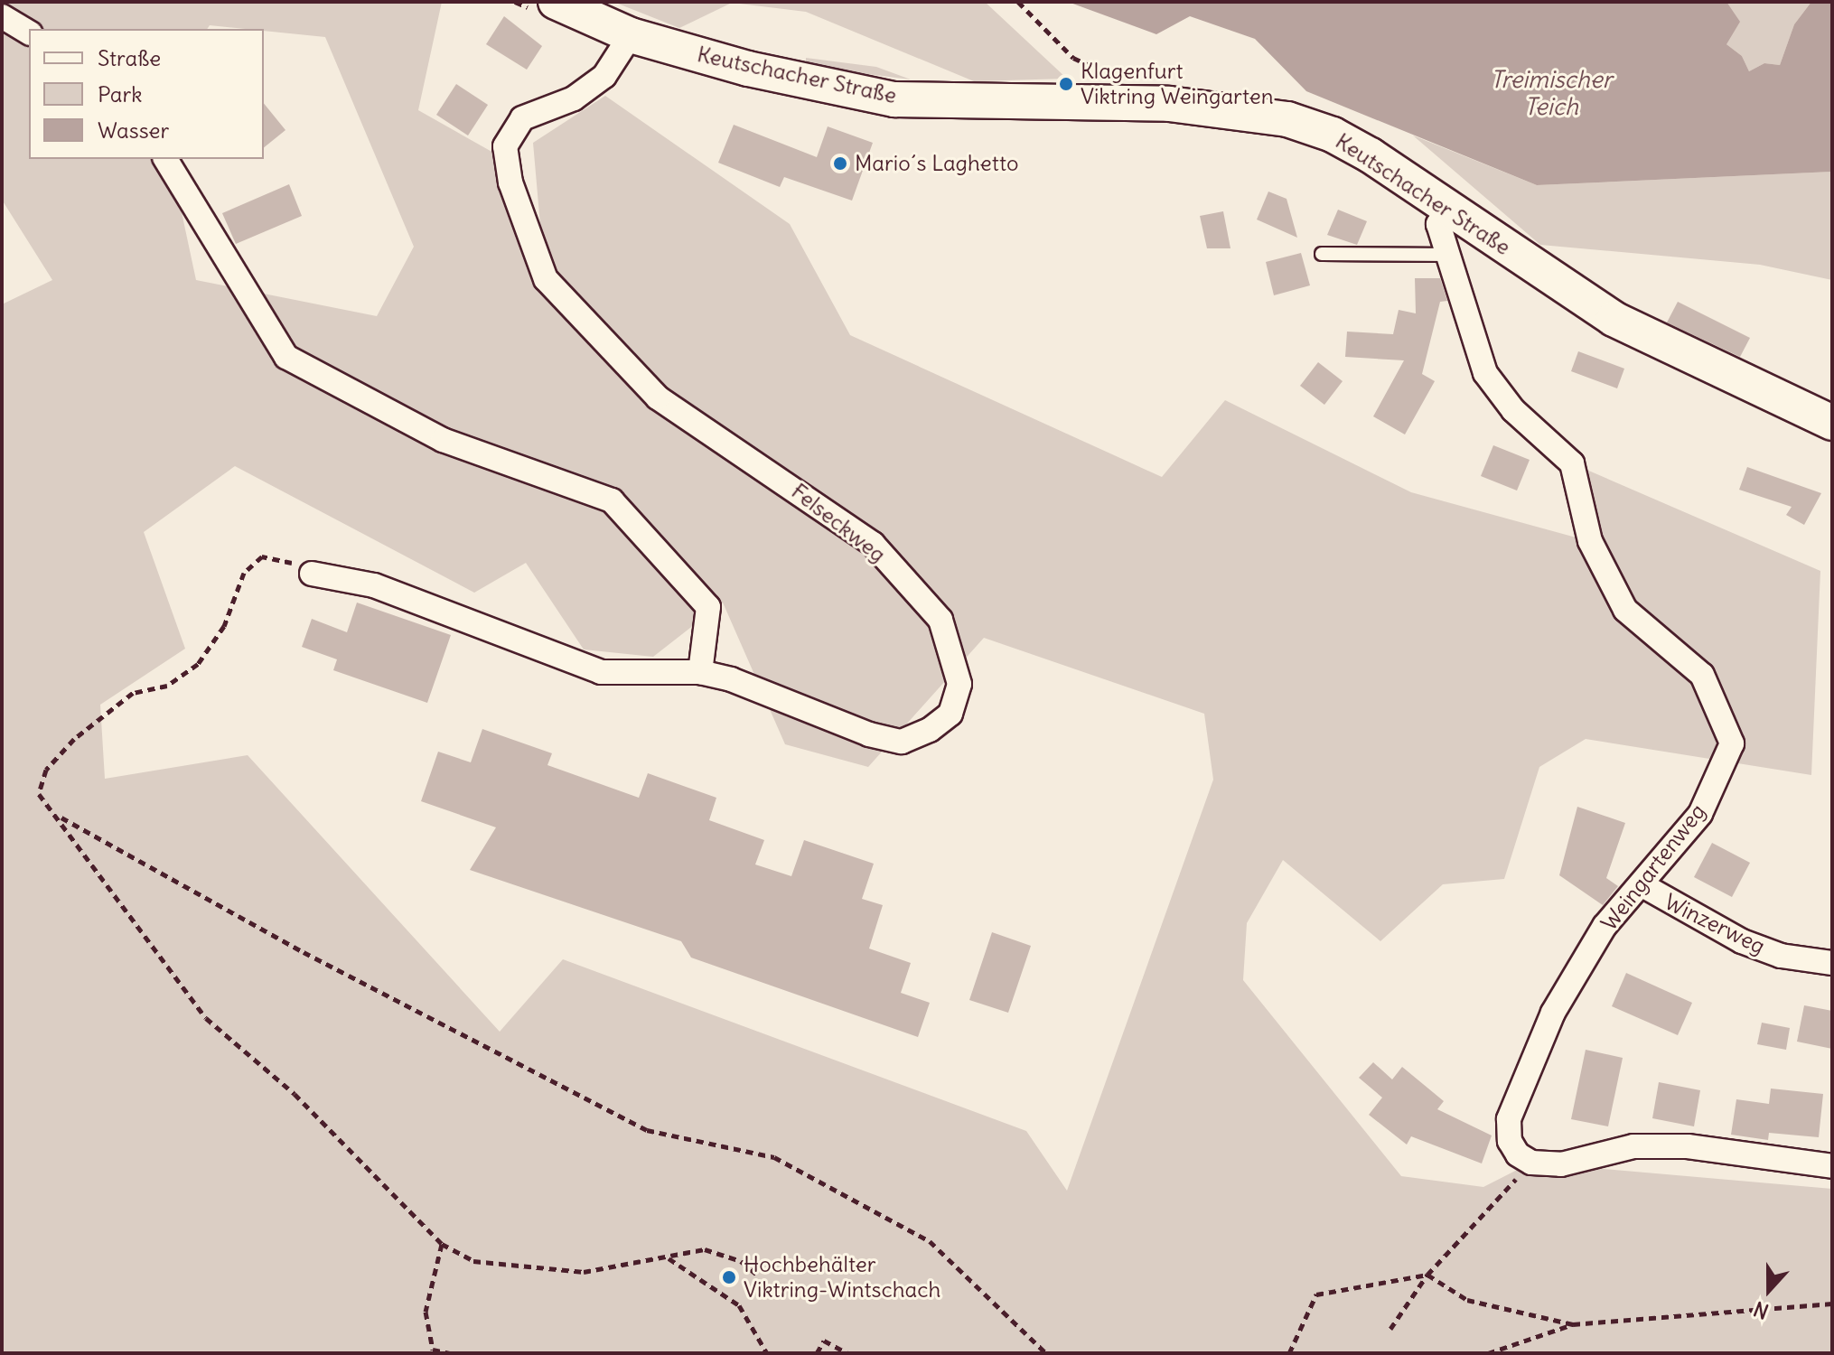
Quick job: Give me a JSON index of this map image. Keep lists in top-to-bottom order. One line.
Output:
{"streets":{"main road":["Keutschacher Straße"],"street":["Felseckweg","Weingartenweg","Winzerweg"]},"crossings":[["Keutschacher Straße","Felseckweg"],["Keutschacher Straße","Weingartenweg"],["Weingartenweg","Winzerweg"]],"water":["Treimischer Teich"],"places":["Klagenfurt Viktring Weingarten","Mario´s Laghetto","Hochbehälter Viktring-Wintschach"],"legend":["Straße","Park","Wasser"],"north":"bottom"}
